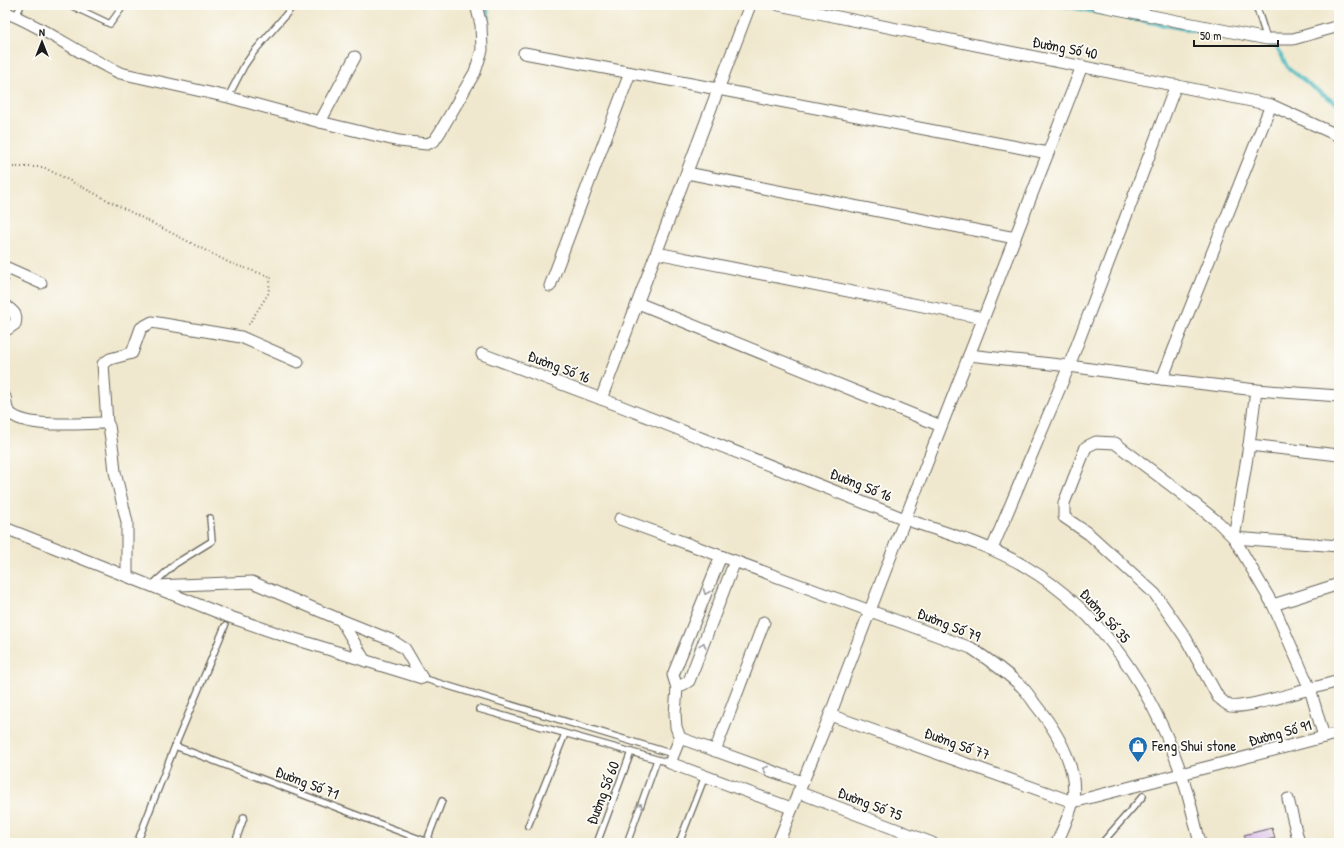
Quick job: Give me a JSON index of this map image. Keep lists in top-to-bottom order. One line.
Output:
{"streets":{"street":["Đường Số 40","Đường Số 16","Đường Số 35","Đường Số 79","Đường Số 91","Đường Số 77","Đường Số 75"],"lane":["Đường Số 71","Đường Số 60"]},"crossings":[["Đường Số 16","Đường Số 35"],["Đường Số 16","Đường Số 79"],["Đường Số 16","Đường Số 77"],["Đường Số 16","Đường Số 75"],["Đường Số 35","Đường Số 91"],["Đường Số 79","Đường Số 91"],["Đường Số 79","Đường Số 77"],["Đường Số 91","Đường Số 77"]],"places":{"shop":["Feng Shui stone"]},"scale_bar":"50 m","north":"top"}
